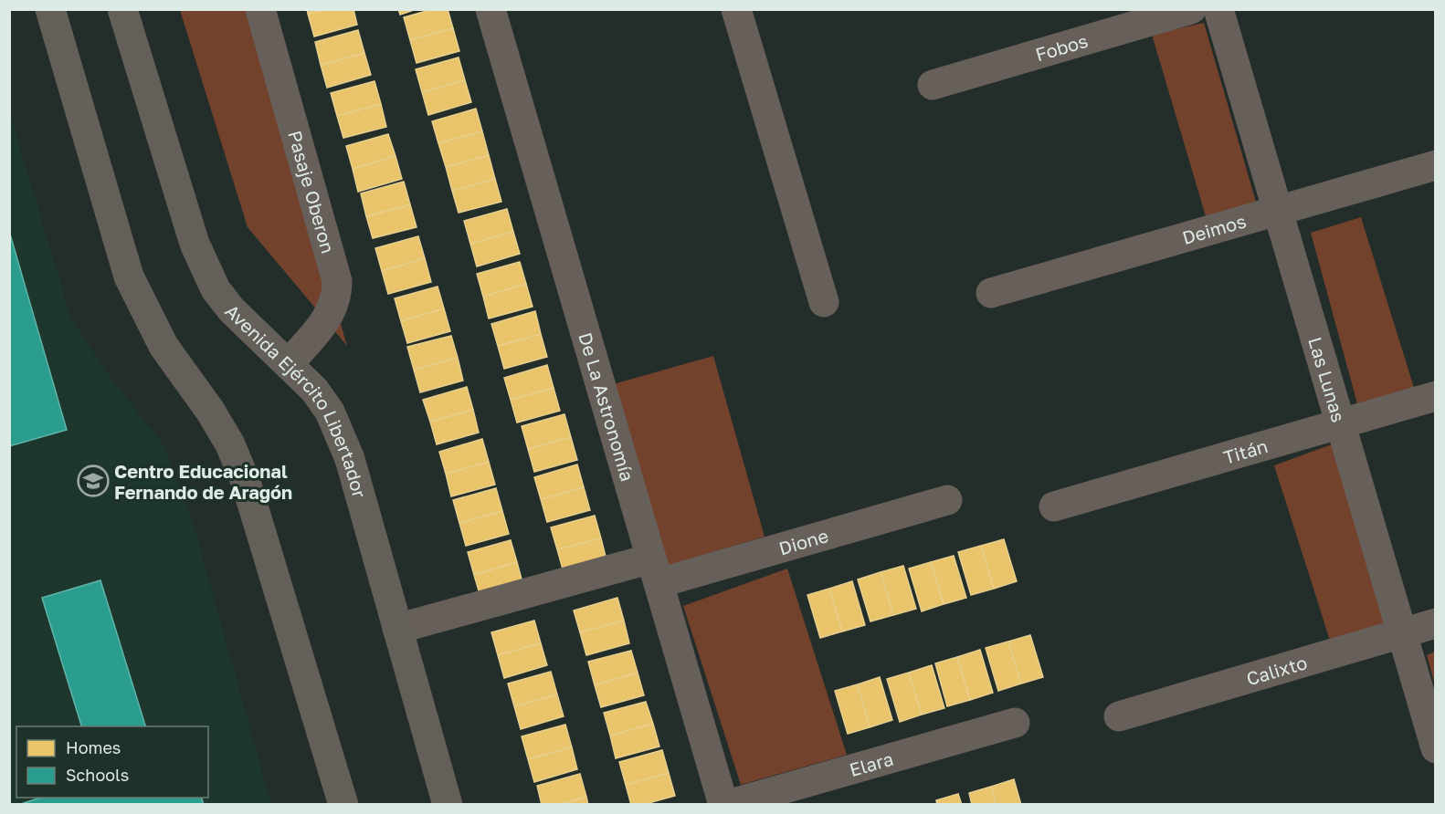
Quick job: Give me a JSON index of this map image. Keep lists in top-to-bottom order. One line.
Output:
{"streets":{"main road":["Avenida Ejército Libertador"],"street":["Fobos","Pasaje Oberon","Deimos","Las Lunas","De La Astronomía","Titán","Dione","Calixto","Elara"]},"crossings":[["Pasaje Oberon","Avenida Ejército Libertador"],["Deimos","Las Lunas"],["Las Lunas","Titán"],["Las Lunas","Calixto"],["Avenida Ejército Libertador","Dione"],["De La Astronomía","Dione"],["De La Astronomía","Elara"]],"places":{"school or university":["Centro Educacional Fernando de Aragón"]},"legend":["Homes","Schools"]}
